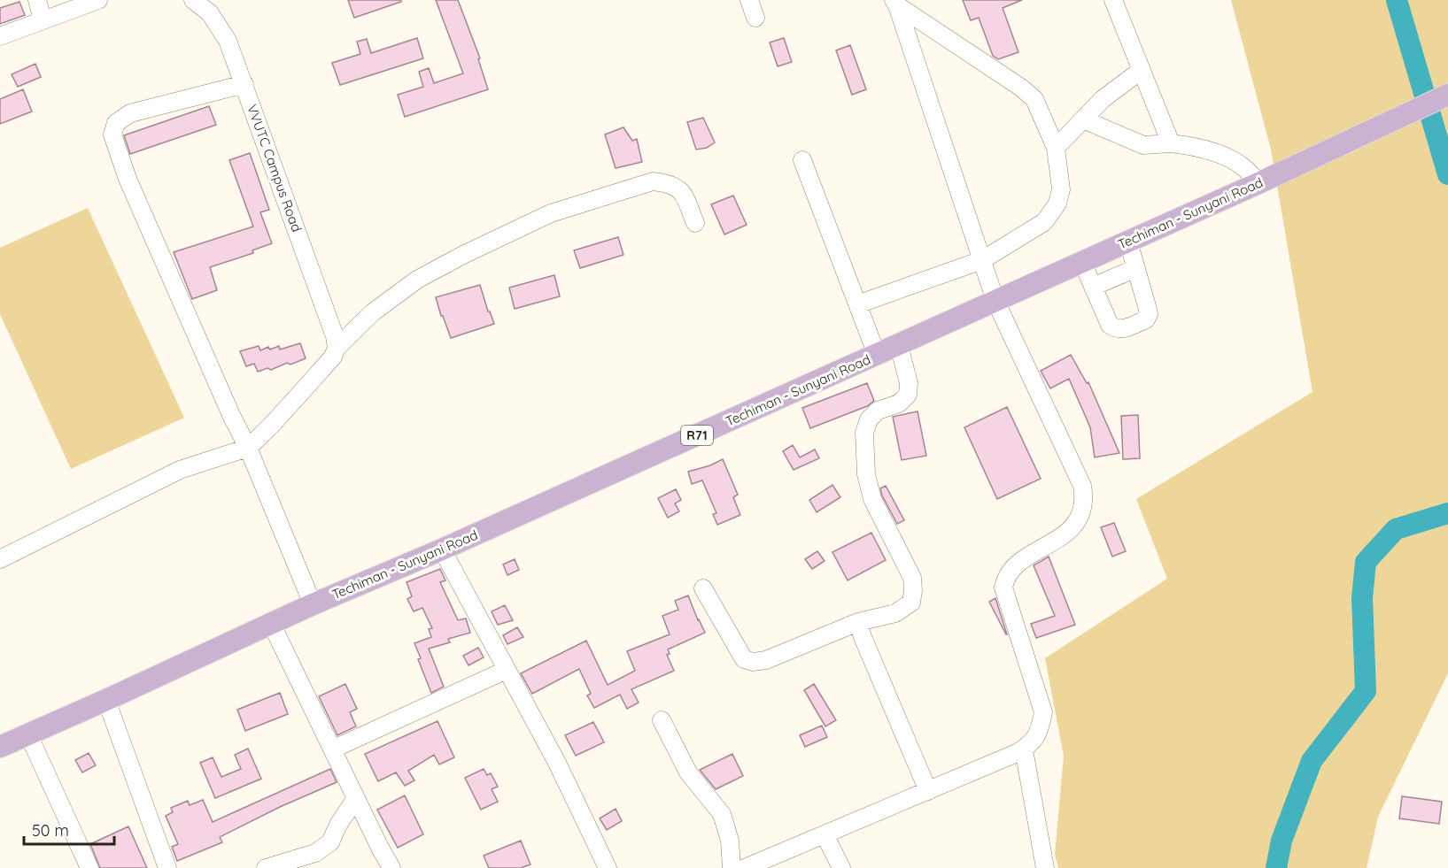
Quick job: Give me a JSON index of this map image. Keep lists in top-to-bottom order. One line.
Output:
{"streets":{"main road":["Techiman - Sunyani Road","R71"],"street":["VVUTC Campus Road"]},"scale_bar":"50 m"}
